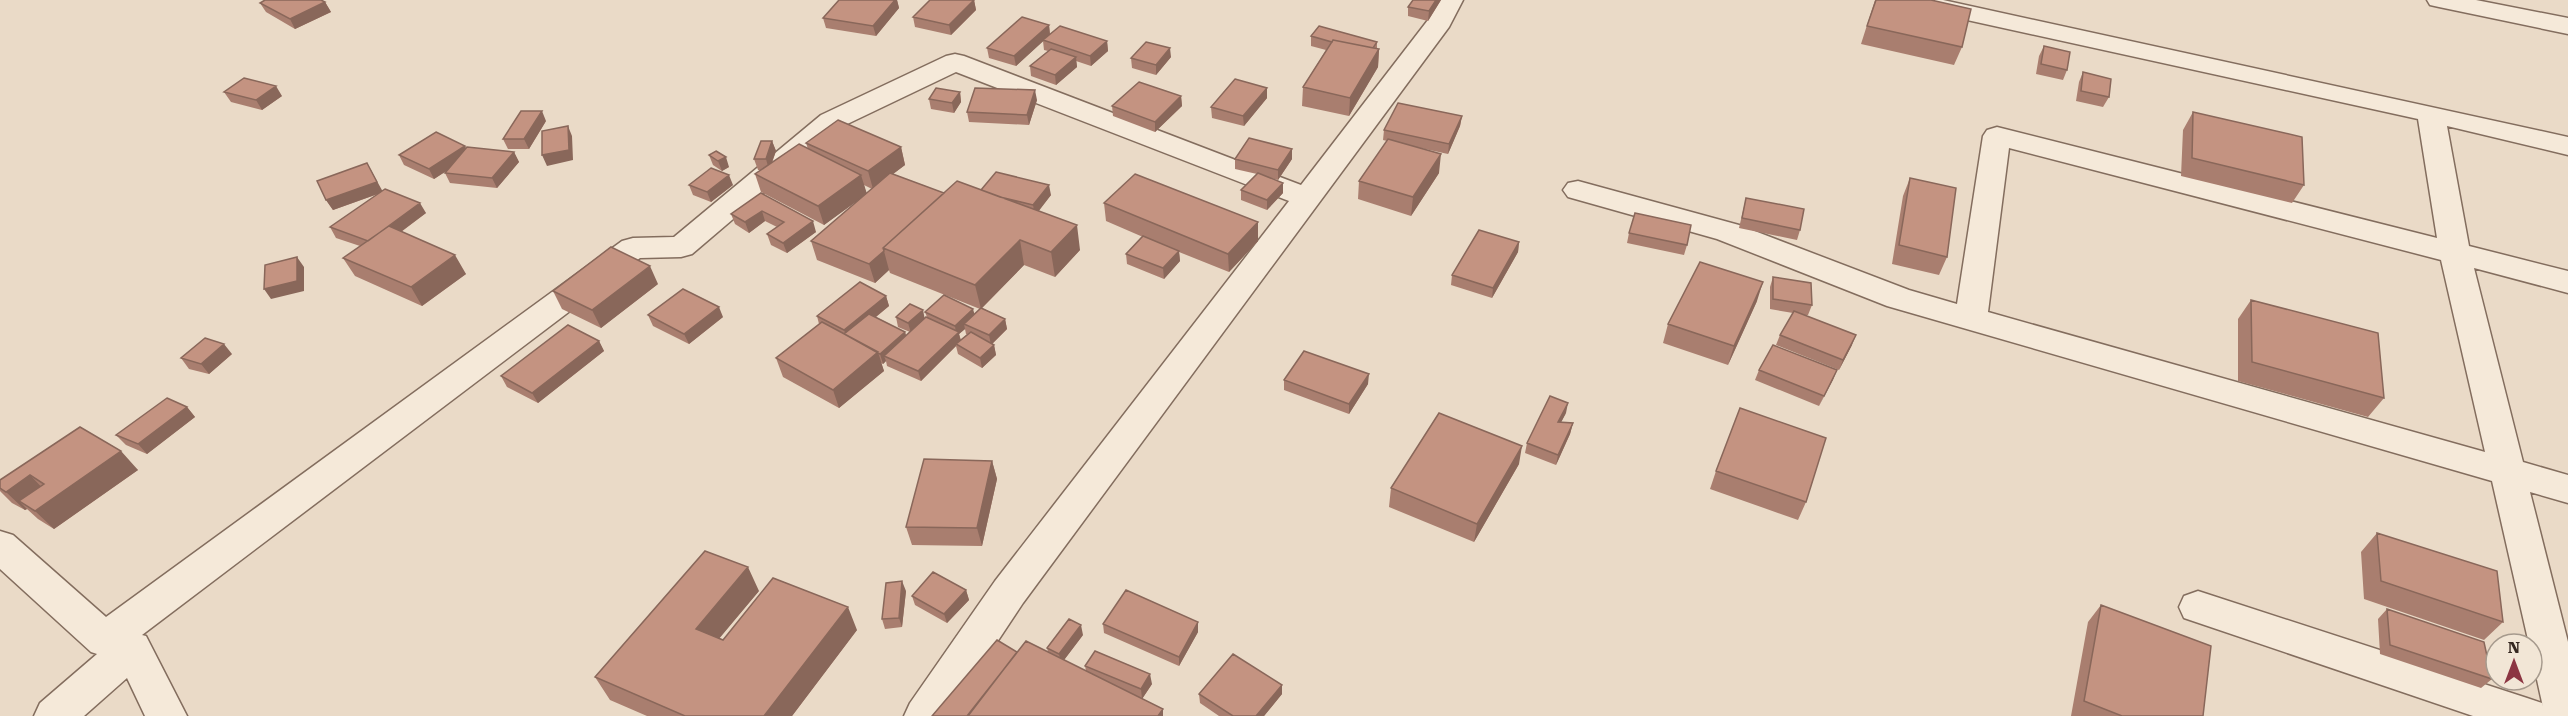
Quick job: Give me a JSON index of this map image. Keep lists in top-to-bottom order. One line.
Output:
{"north":"top"}
